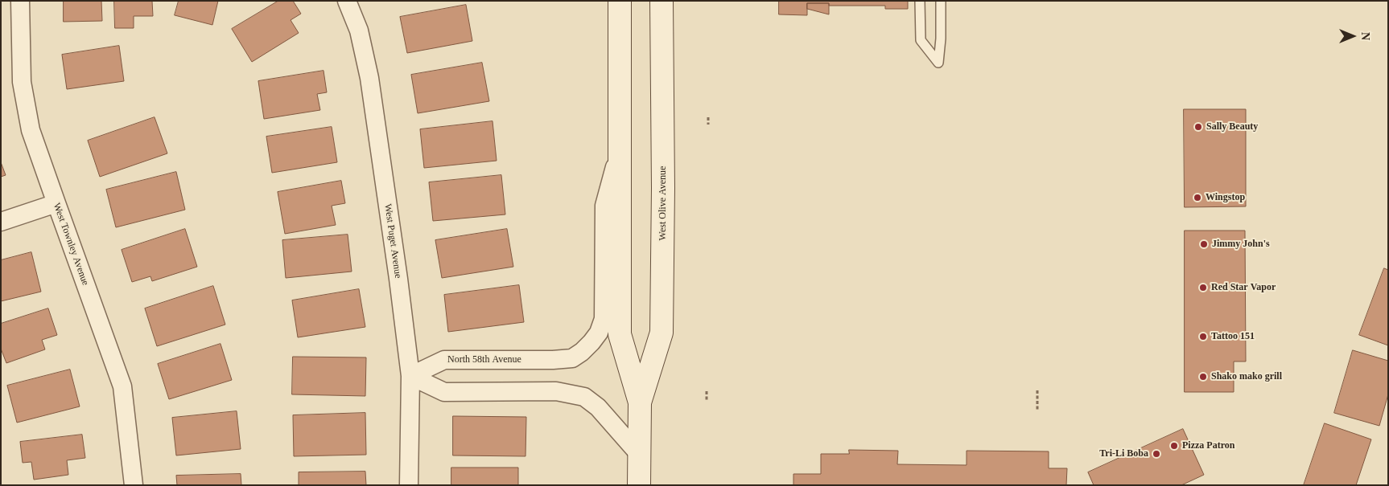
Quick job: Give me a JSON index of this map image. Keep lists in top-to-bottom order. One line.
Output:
{"streets":{"main road":["West Olive Avenue"],"street":["West Puget Avenue","West Townley Avenue","North 58th Avenue"]},"crossings":[["West Olive Avenue","North 58th Avenue"],["West Puget Avenue","North 58th Avenue"]],"places":["Sally Beauty","Wingstop","Jimmy John's","Red Star Vapor","Tattoo 151","Shako mako grill","Pizza Patron","Tri-Li Boba"],"north":"right"}
